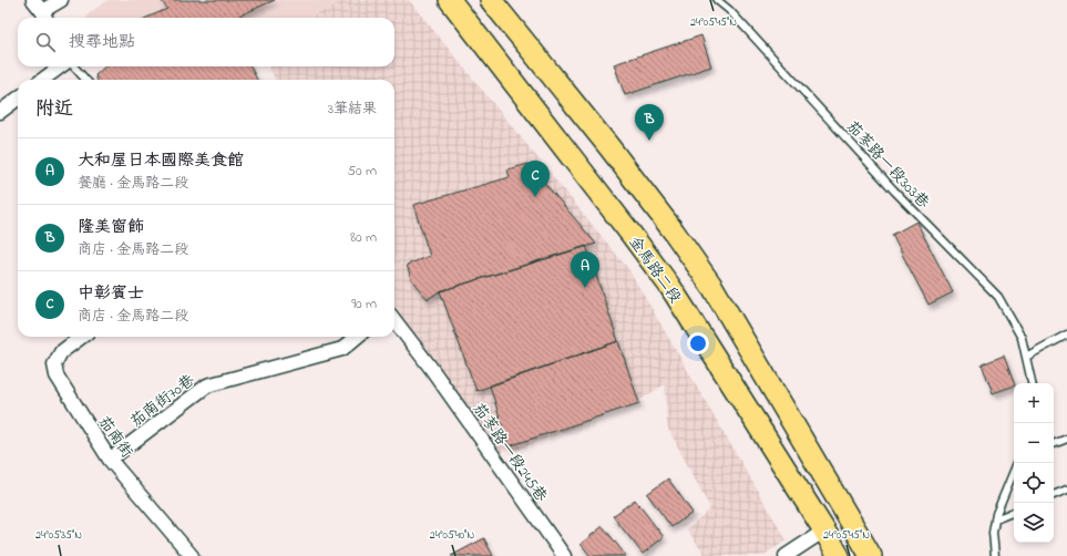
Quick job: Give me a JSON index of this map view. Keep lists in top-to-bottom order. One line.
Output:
{"streets":{"main road":["金馬路二段"],"street":["茄南街70巷","茄南街","茄苳路一段245巷"],"lane":["茄苳路一段303巷"]},"crossings":[["茄南街70巷","茄南街"]],"page":{"search":"搜尋地點","heading":["附近","3筆結果"],"pins":["B","C","A"],"list":[{"mark":"A","name":"大和屋日本國際美食館","note":"餐廳 · 金馬路二段","value":"50 m"},{"mark":"B","name":"隆美窗飾","note":"商店 · 金馬路二段","value":"80 m"},{"mark":"C","name":"中彰賓士","note":"商店 · 金馬路二段","value":"90 m"}],"map_buttons":["+","−"]},"coordinates":["24°05'45\"N","24°05'35\"N","24°05'40\"N"]}
